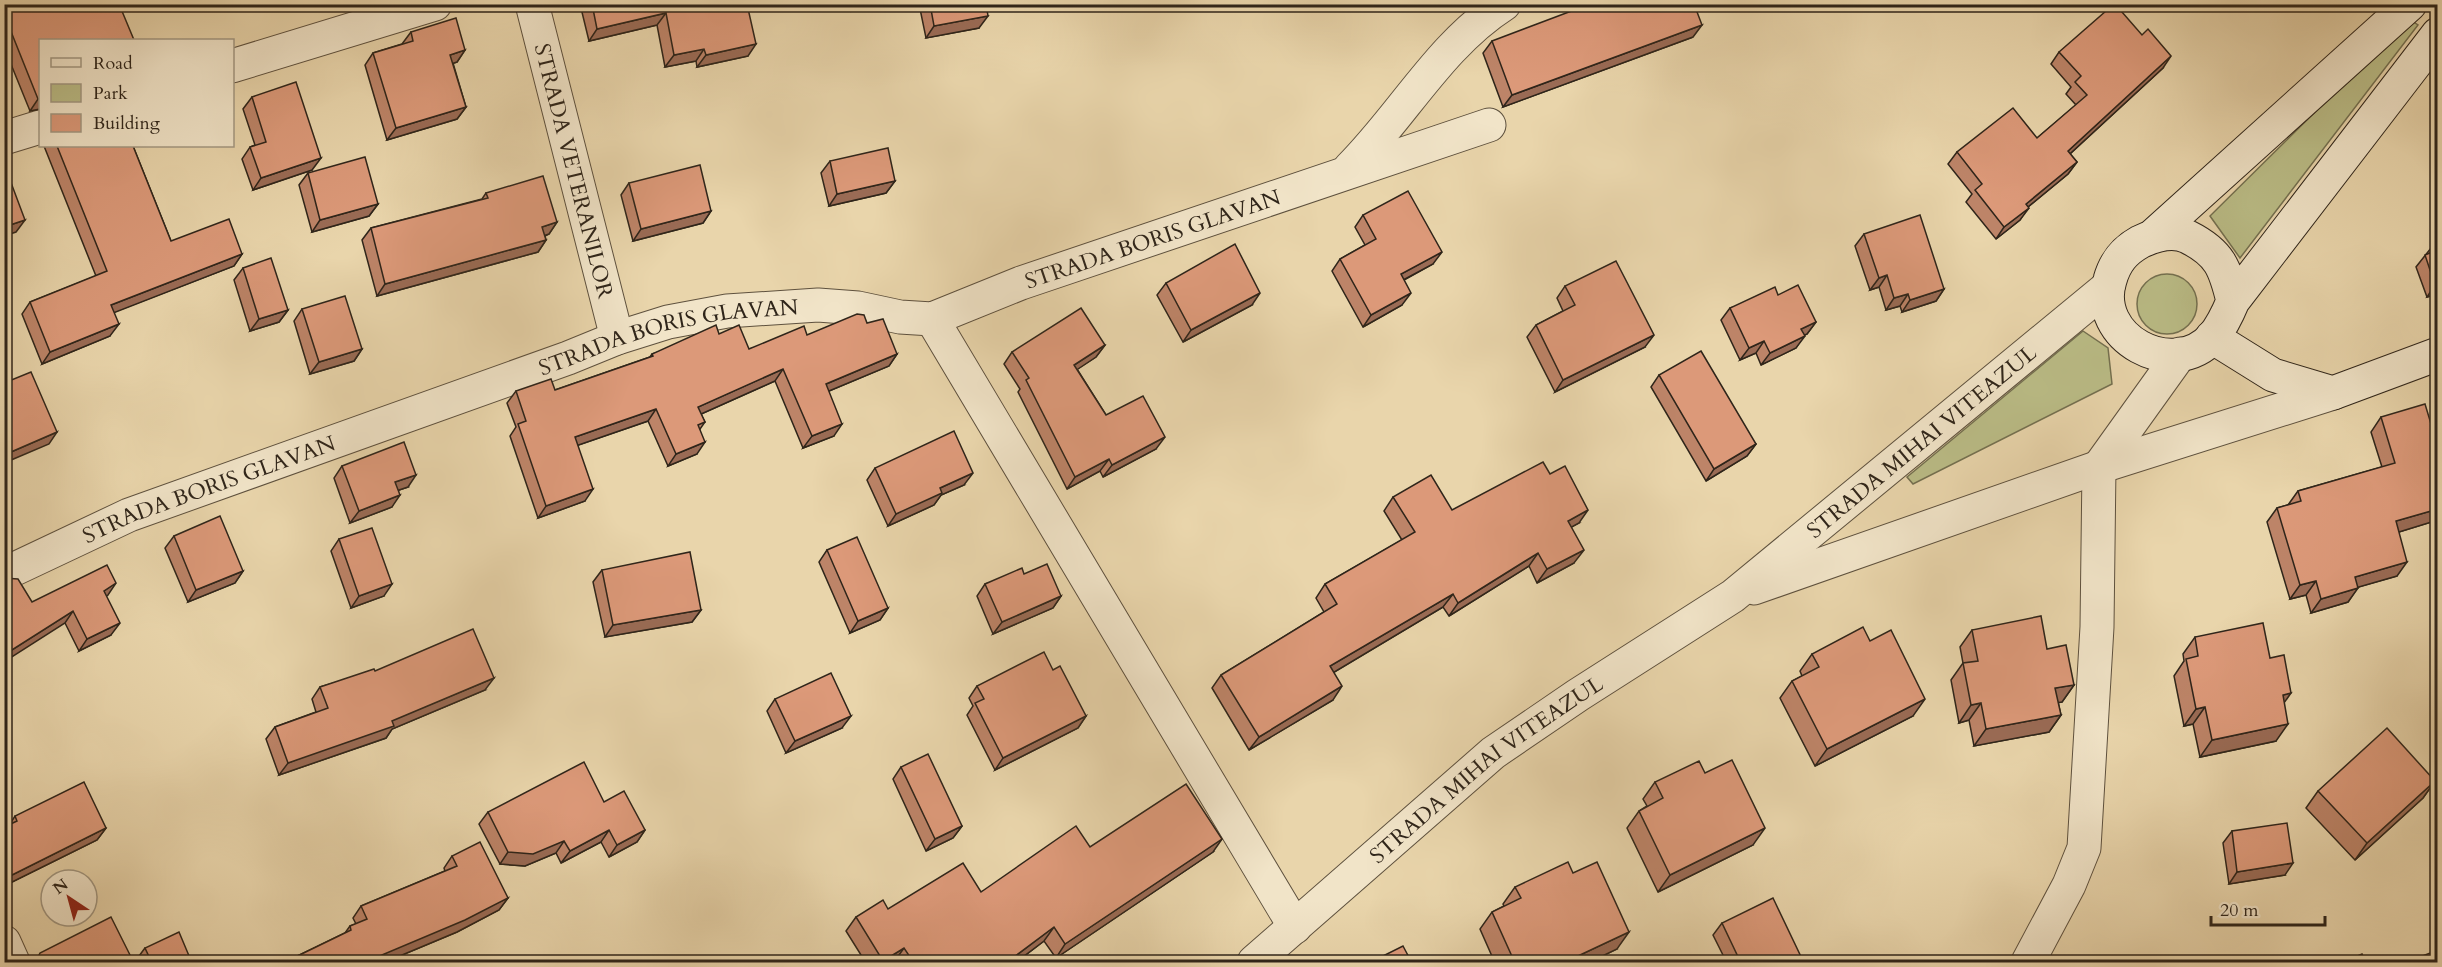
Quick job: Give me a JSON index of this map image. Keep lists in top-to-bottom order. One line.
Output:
{"streets":{"street":["STRADA VETERANILOR","STRADA BORIS GLAVAN","STRADA MIHAI VITEAZUL"]},"crossings":[["STRADA VETERANILOR","STRADA BORIS GLAVAN"]],"legend":["Road","Park","Building"],"scale_bar":"20 m","north":"top left"}
